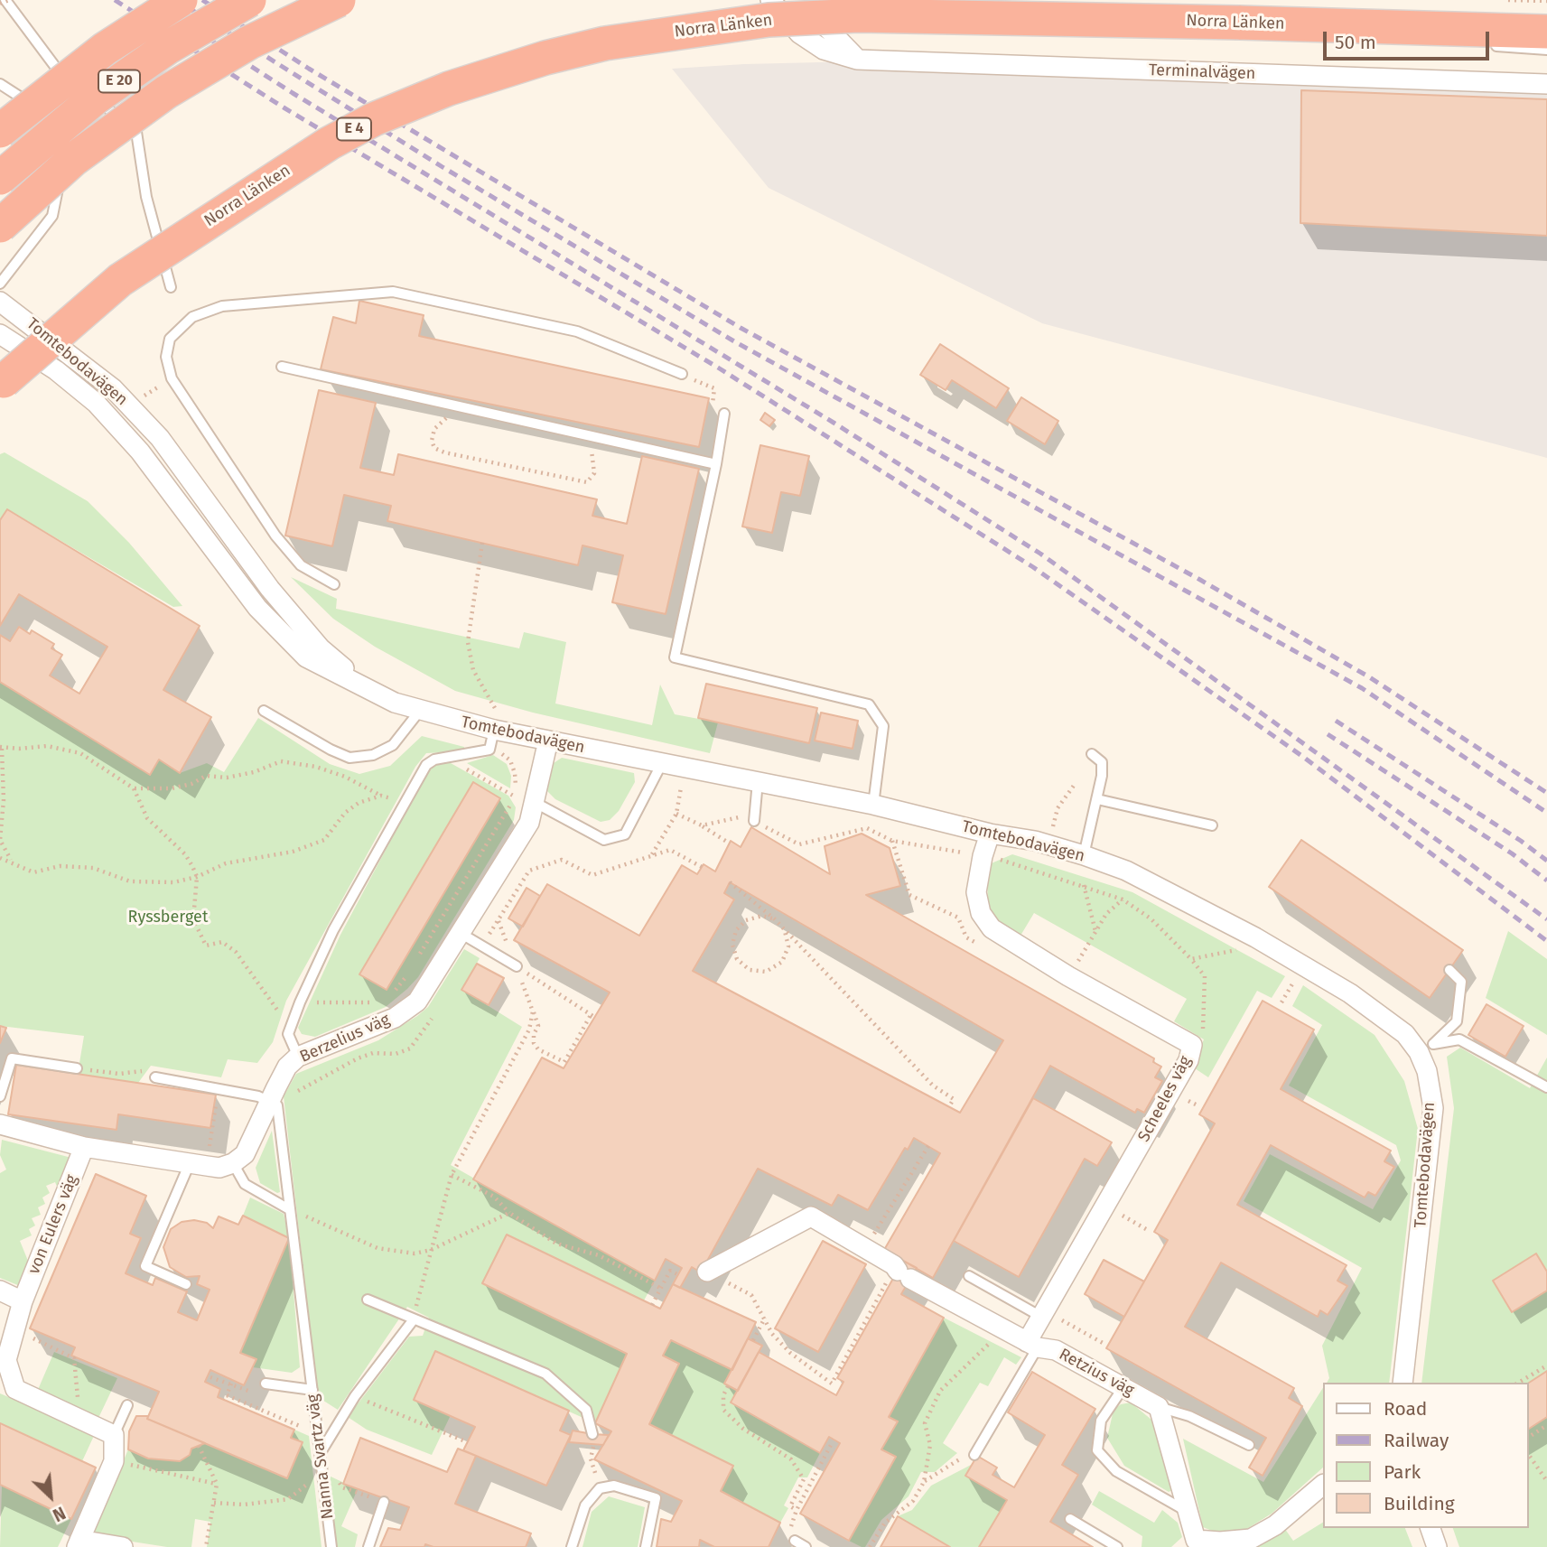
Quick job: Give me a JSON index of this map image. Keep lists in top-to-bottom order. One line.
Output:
{"streets":{"highway":["Norra Länken","E 20","E 4"],"street":["Terminalvägen","Tomtebodavägen","Berzelius väg","Scheeles väg","von Eulers väg","Retzius väg"],"lane":["Nanna Svartz väg"]},"crossings":[["Tomtebodavägen","Berzelius väg"],["Tomtebodavägen","Scheeles väg"],["Berzelius väg","Nanna Svartz väg"],["Scheeles väg","Retzius väg"]],"parks":["Ryssberget"],"legend":["Road","Railway","Park","Building"],"scale_bar":"50 m","north":"bottom right"}
